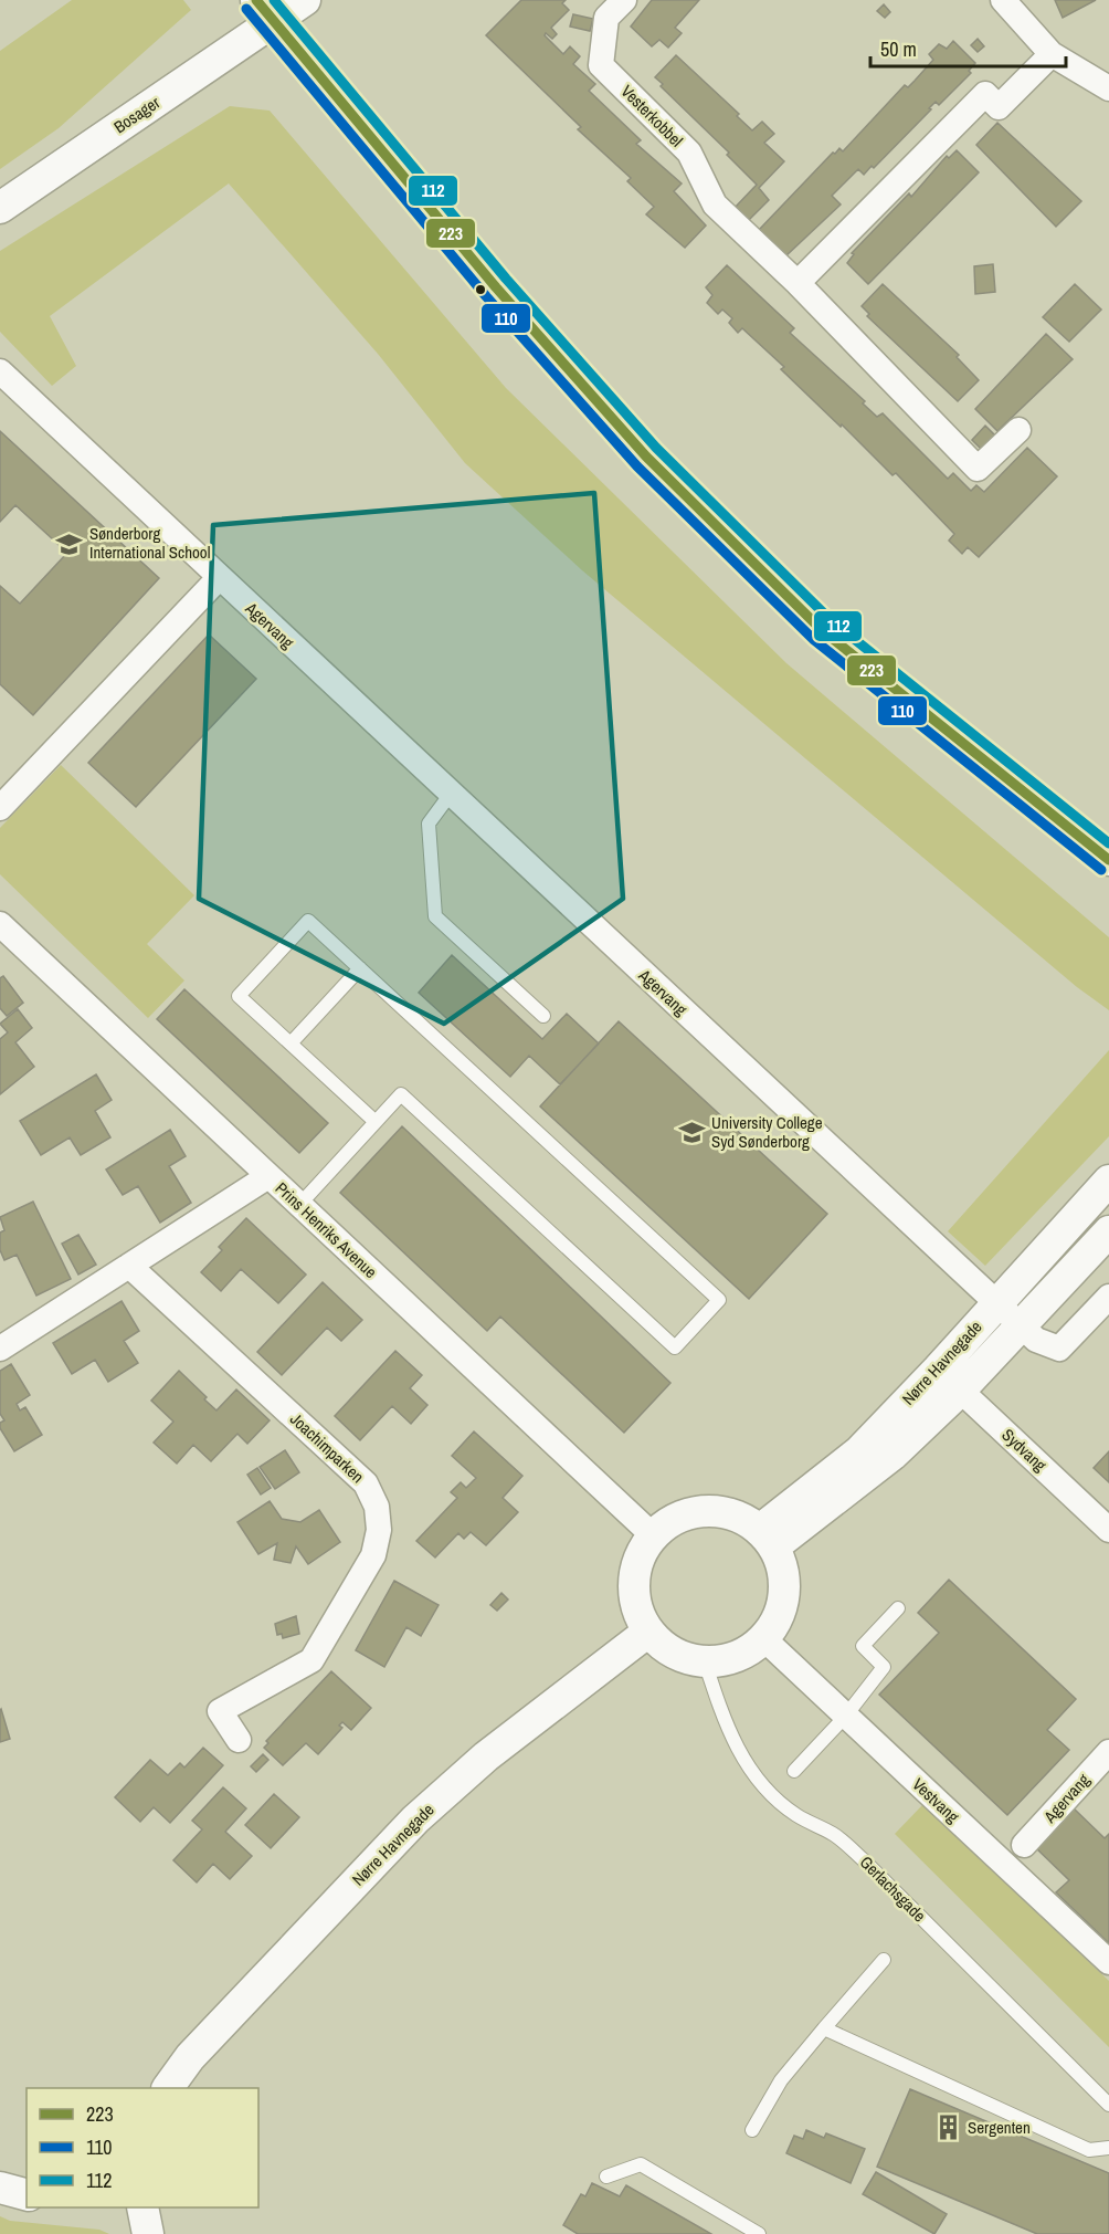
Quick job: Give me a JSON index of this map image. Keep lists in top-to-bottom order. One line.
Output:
{"streets":{"street":["Bosager","Vesterkobbel","Agervang","Prins Henriks Avenue","Nørre Havnegade","Joachimparken","Sydvang","Vestvang"],"lane":["Gerlachsgade"]},"crossings":[["Agervang","Nørre Havnegade"],["Prins Henriks Avenue","Nørre Havnegade"],["Prins Henriks Avenue","Vestvang"],["Prins Henriks Avenue","Gerlachsgade"],["Nørre Havnegade","Sydvang"],["Nørre Havnegade","Vestvang"],["Nørre Havnegade","Gerlachsgade"],["Vestvang","Gerlachsgade"]],"places":{"school or university":["Sønderborg International School","University College Syd Sønderborg"],"building":["Sergenten"]},"lines":["transit line 223","transit line 112","transit line 110"],"legend":["223","110","112"],"scale_bar":"50 m"}
